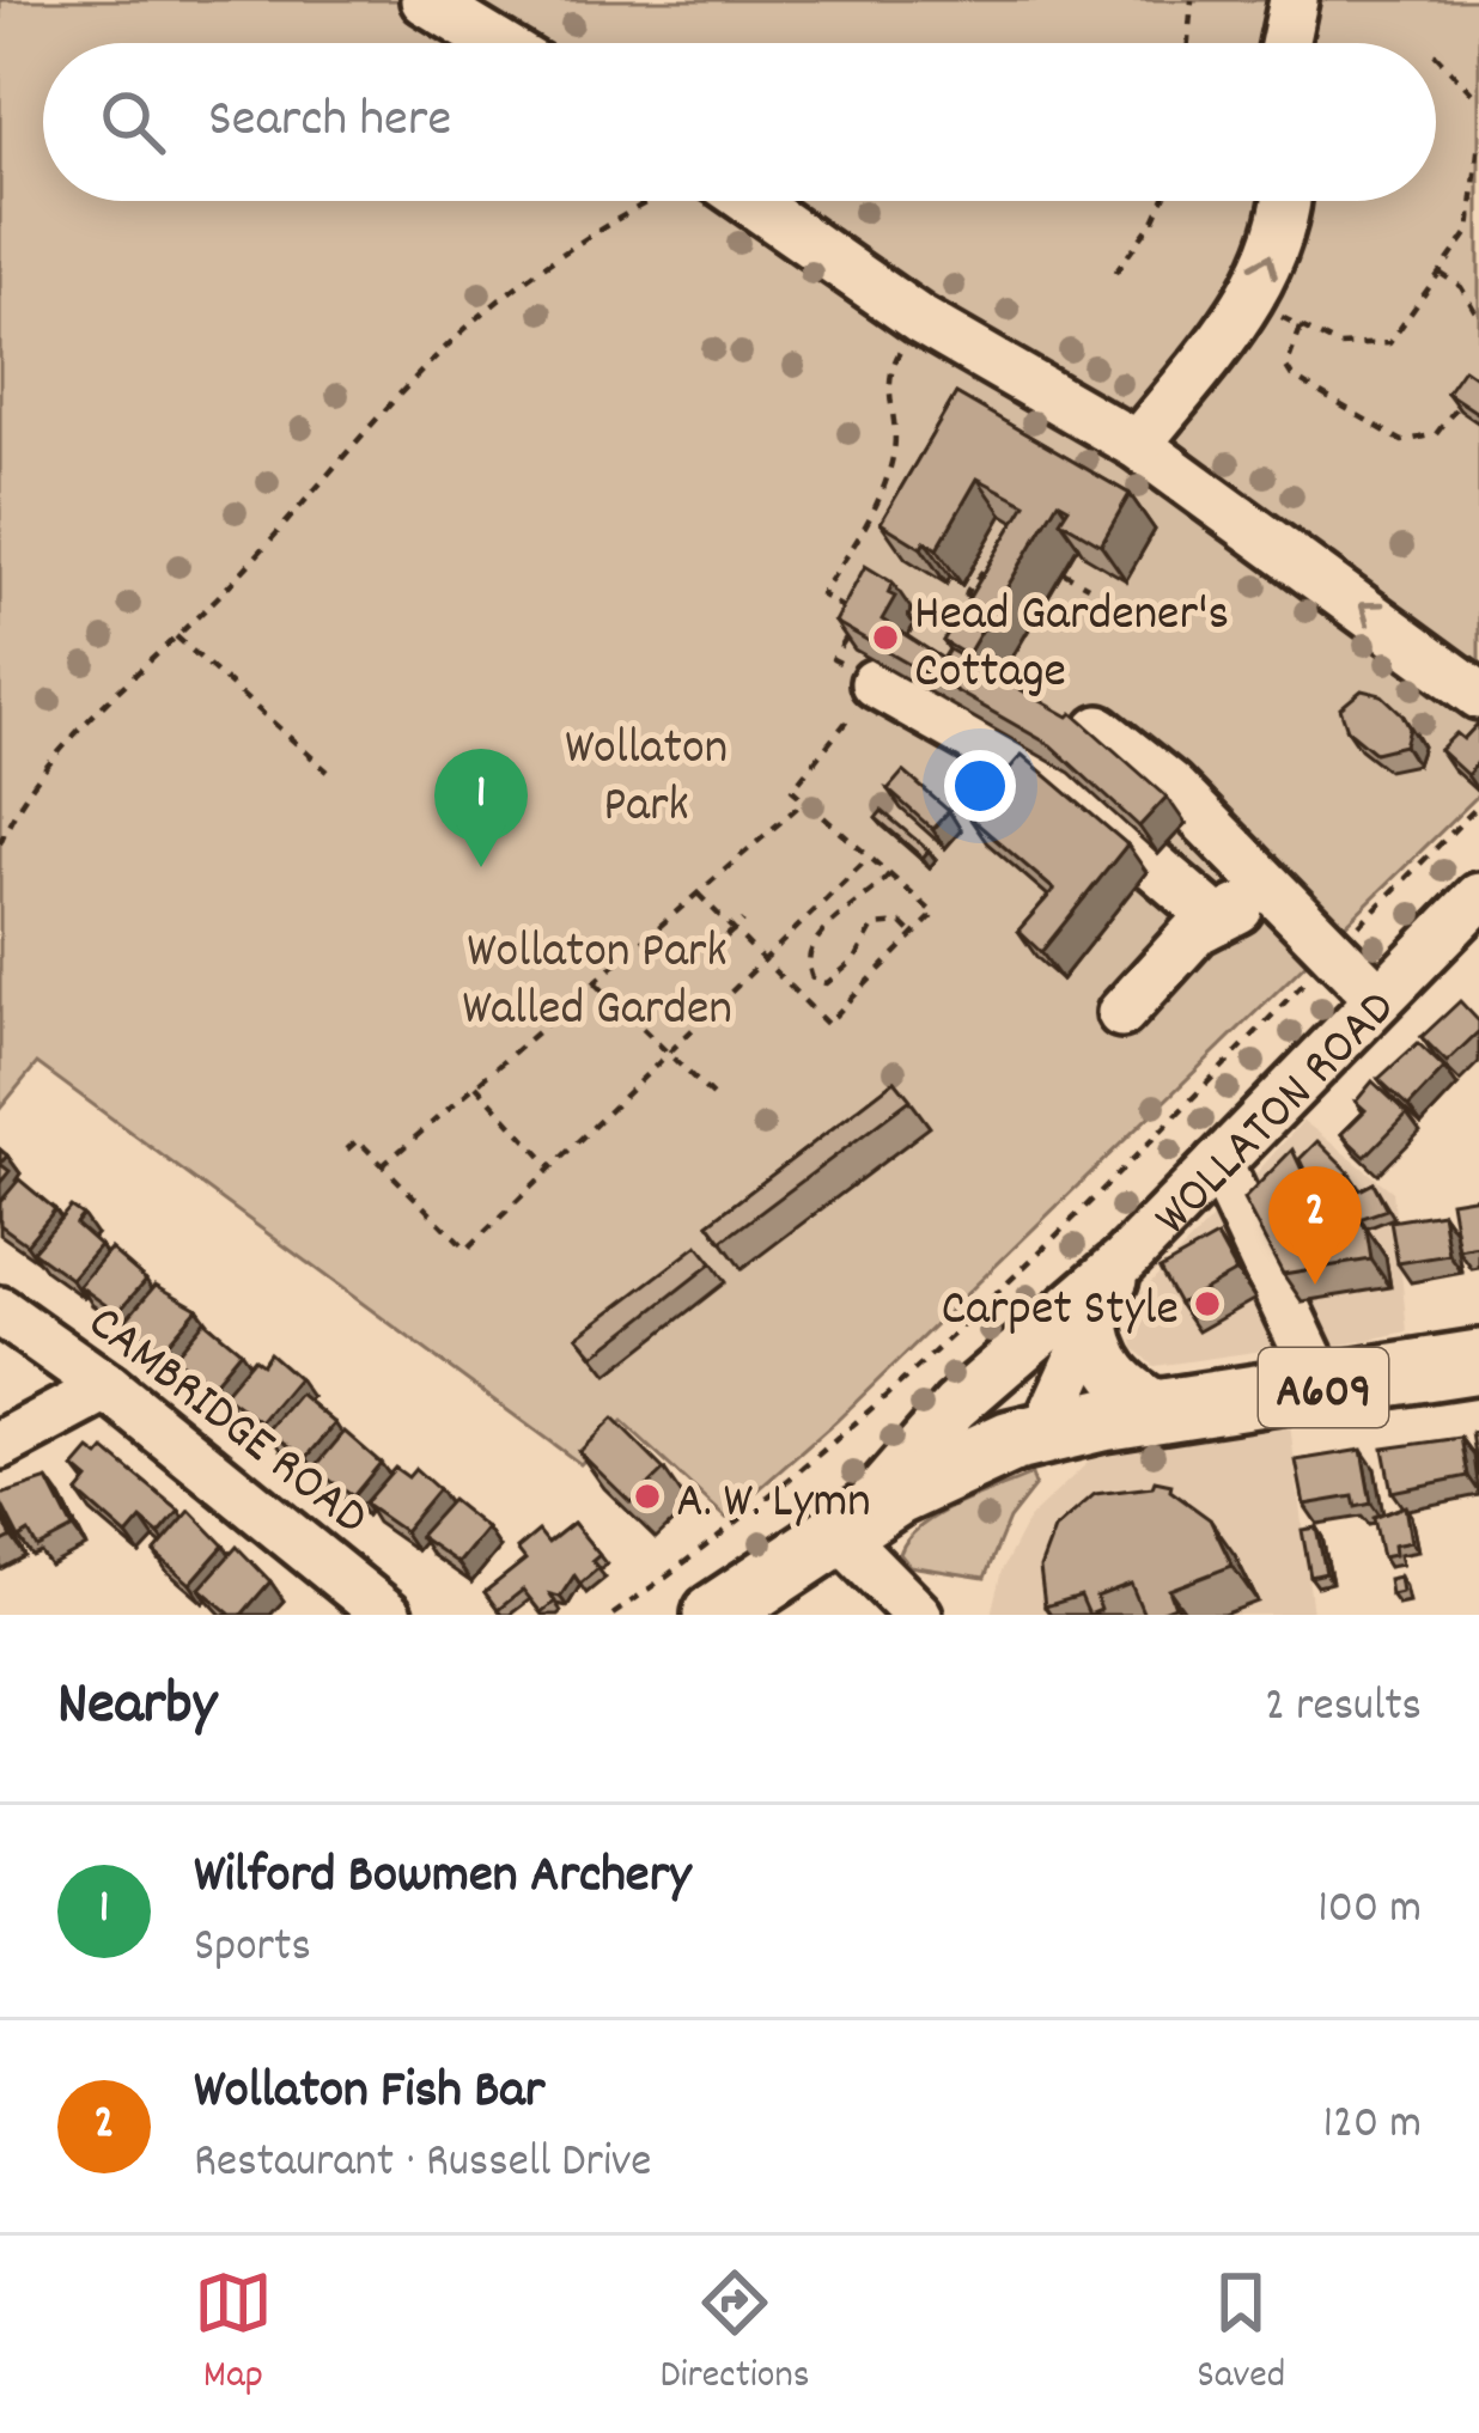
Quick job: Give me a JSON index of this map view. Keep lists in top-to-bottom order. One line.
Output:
{"streets":{"main road":["WOLLATON ROAD","A609"],"street":["CAMBRIDGE ROAD"]},"crossings":[["WOLLATON ROAD","A609"]],"parks":["Wollaton Park","Wollaton Park Walled Garden"],"places":["Head Gardener's Cottage","Carpet Style","A. W. Lymn"],"page":{"search":"Search here","pins":["1","2"],"heading":["Nearby","2 results"],"list":[{"mark":"1","name":"Wilford Bowmen Archery","note":"Sports","value":"100 m"},{"mark":"2","name":"Wollaton Fish Bar","note":"Restaurant · Russell Drive","value":"120 m"}],"nav":["Map","Directions","Saved"]}}
